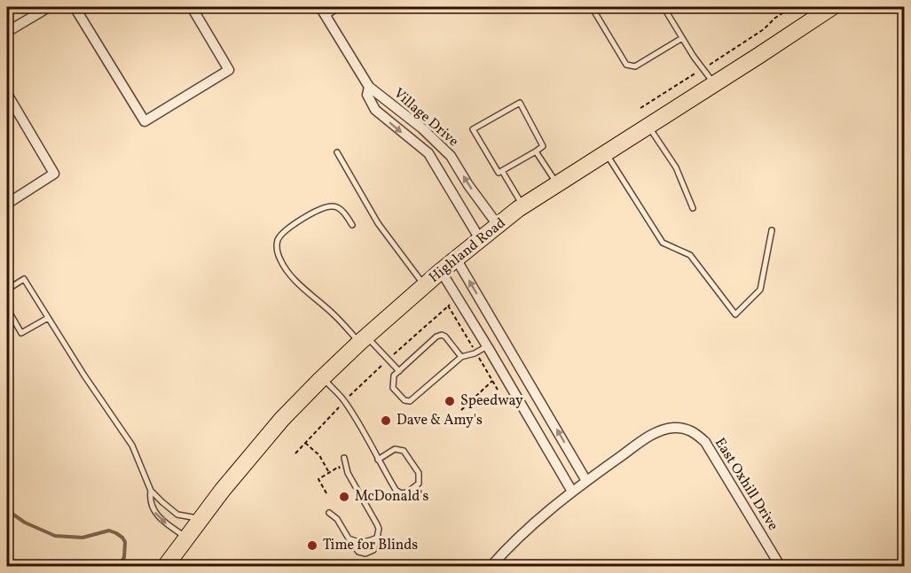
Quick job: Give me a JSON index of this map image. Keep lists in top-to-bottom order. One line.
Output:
{"streets":{"highway":["Highland Road"],"street":["Village Drive","East Oxhill Drive"]},"crossings":[["Village Drive","Highland Road"]],"places":["Speedway","Dave & Amy's","McDonald's","Time for Blinds"]}
